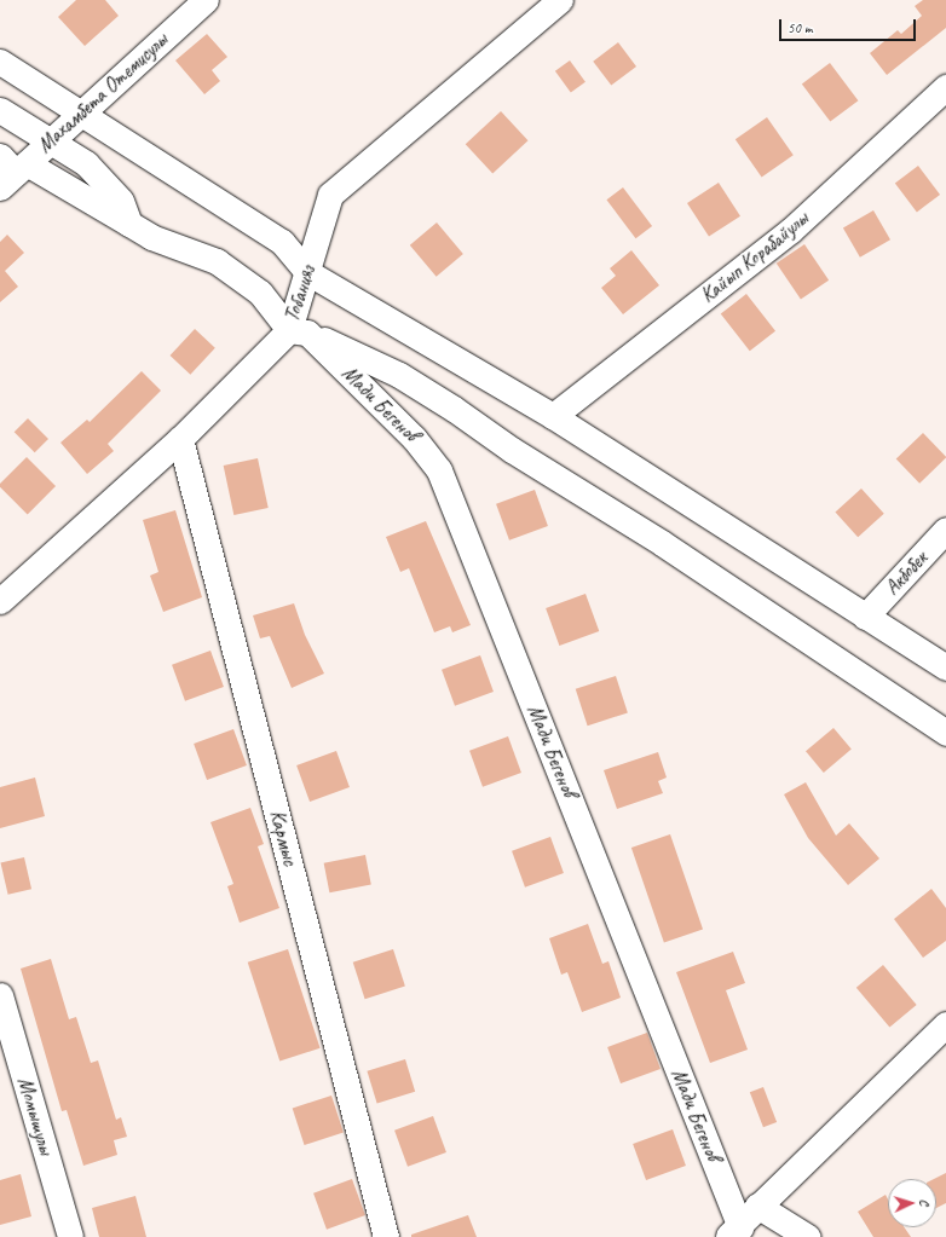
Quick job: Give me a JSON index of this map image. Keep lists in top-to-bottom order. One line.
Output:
{"streets":{"street":["Махамбета Отемисулы","Кайып Корабайулы","Тобанияз","Мади Бегенов","Акбобек","Кармыс","Момышулы"]},"crossings":[["Махамбета Отемисулы","Мади Бегенов"],["Тобанияз","Мади Бегенов"],["Тобанияз","Кармыс"]],"scale_bar":"50 m","north":"right"}
